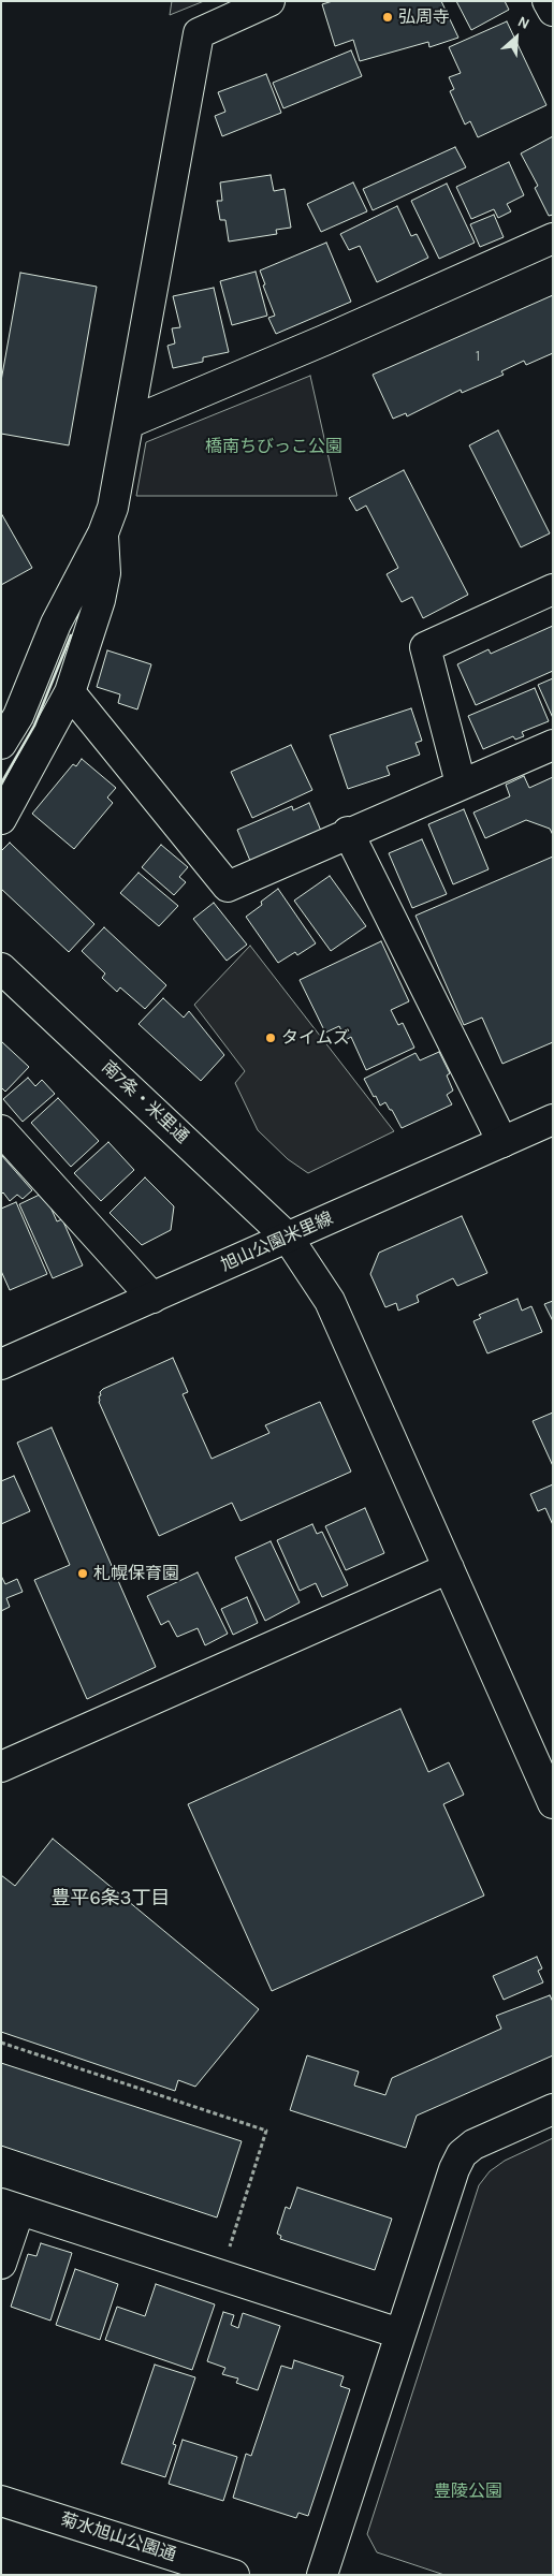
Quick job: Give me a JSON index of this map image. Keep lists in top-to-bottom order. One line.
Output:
{"streets":{"street":["南7条・米里通","旭山公園米里線","菊水旭山公園通"]},"crossings":[["南7条・米里通","旭山公園米里線"]],"districts":["豊平6条3丁目"],"parks":["橋南ちびっこ公園","豊陵公園"],"places":["弘周寺","タイムズ","札幌保育園"],"house_numbers":["1"],"north":"top right"}
